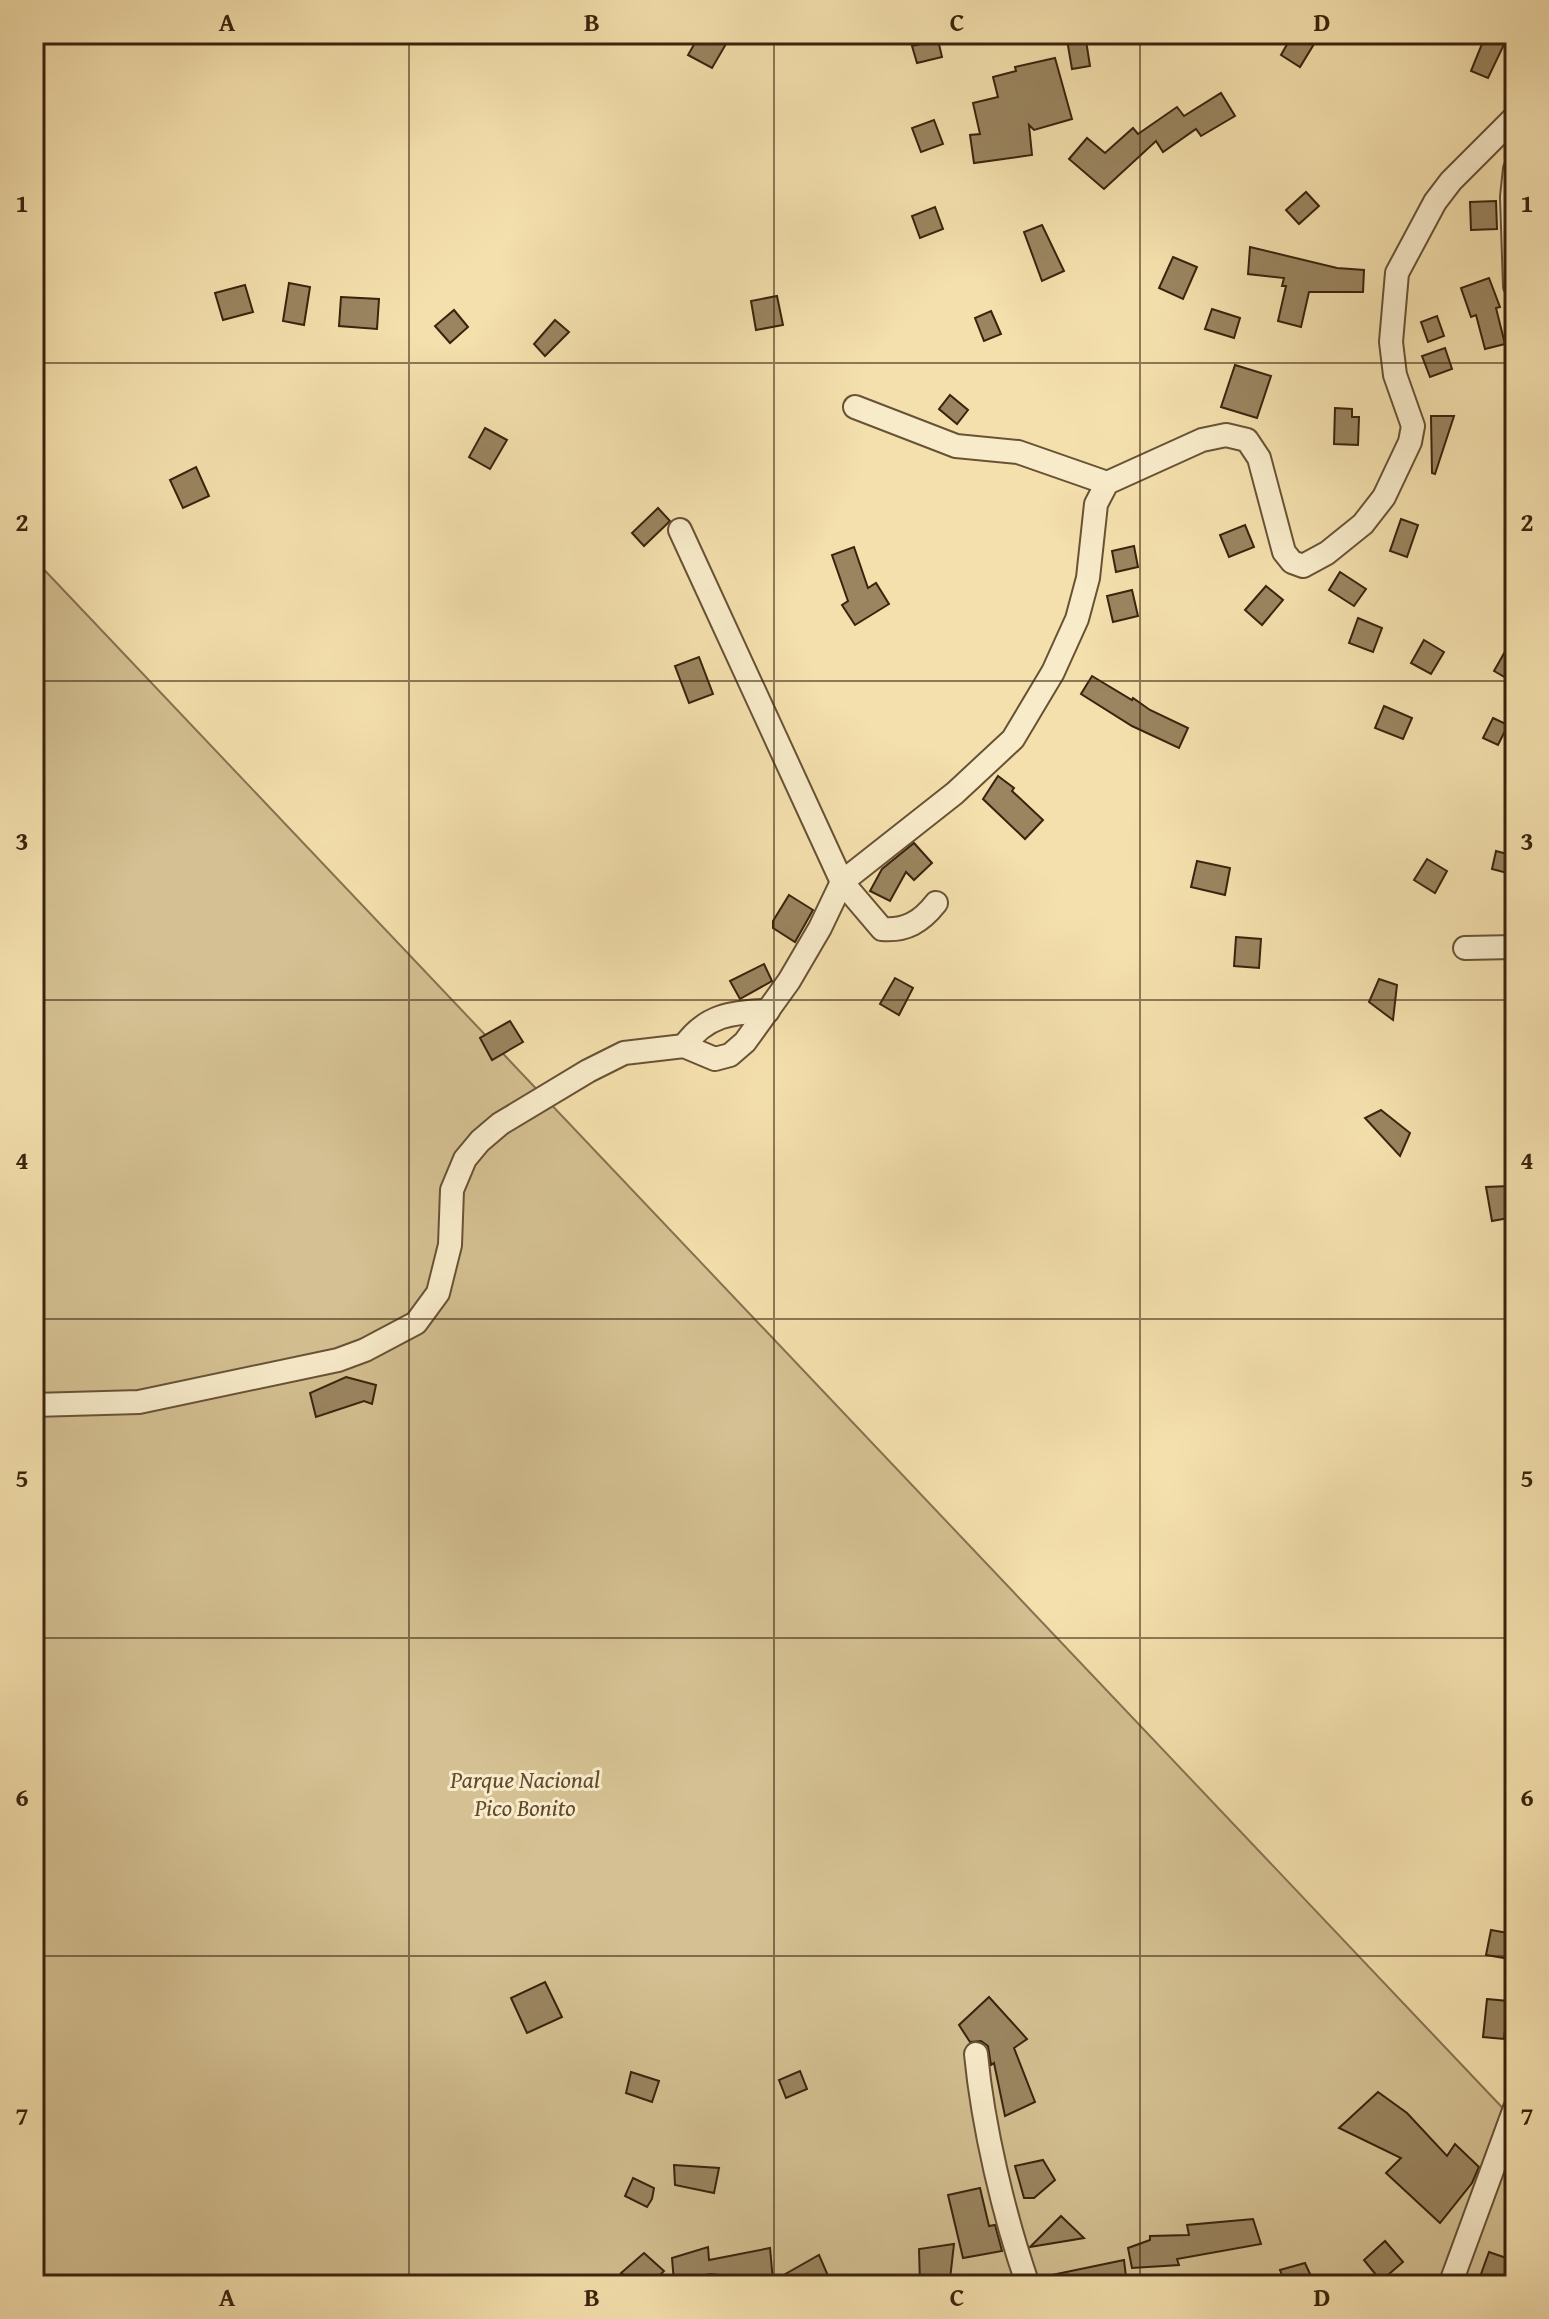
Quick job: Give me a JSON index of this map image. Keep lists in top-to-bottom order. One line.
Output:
{"parks":["Parque Nacional Pico Bonito"],"grid":{"columns":["A","B","C","D"],"rows":["1","2","3","4","5","6","7"]}}
